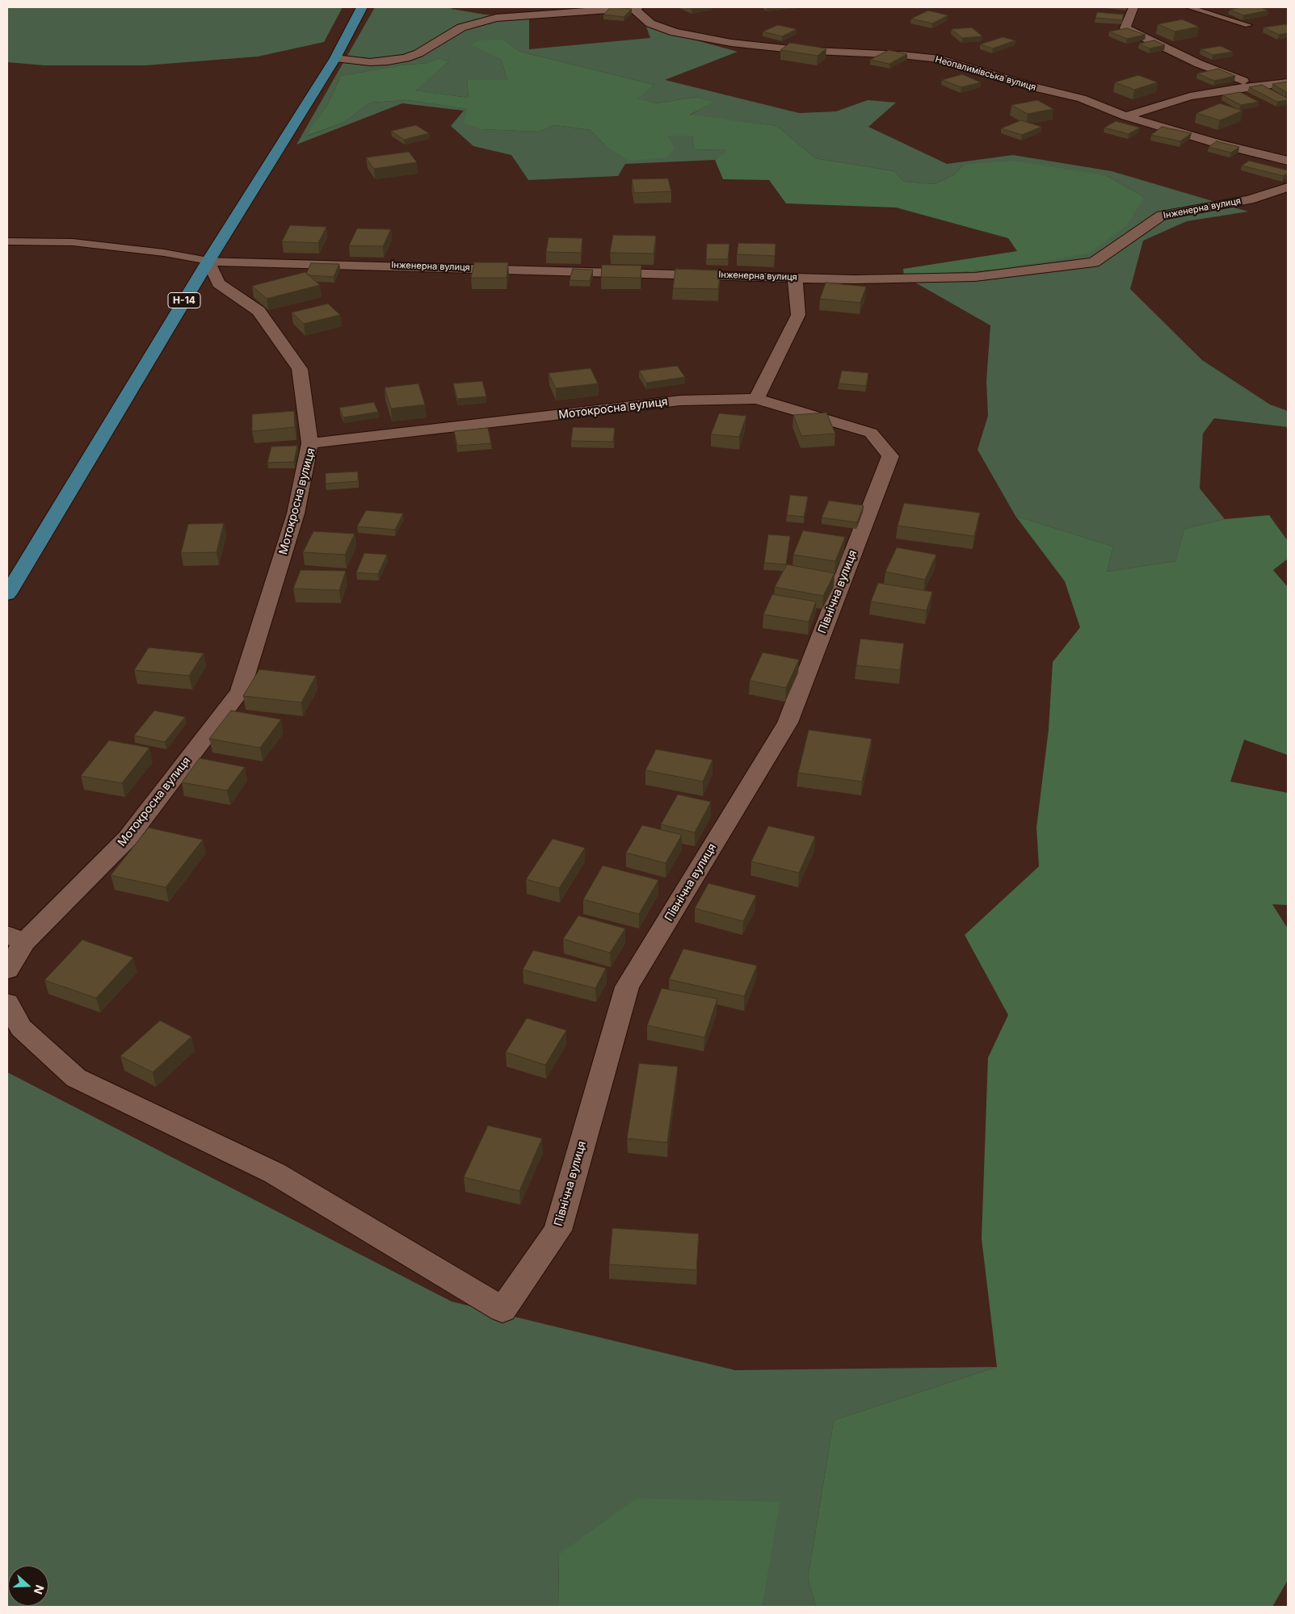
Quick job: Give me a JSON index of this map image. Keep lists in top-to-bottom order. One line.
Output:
{"streets":{"main road":["Н-14"],"street":["Неопалимівська вулиця","Інженерна вулиця","Мотокросна вулиця","Північна вулиця"]},"crossings":[["Інженерна вулиця","Н-14"],["Мотокросна вулиця","Північна вулиця"]],"north":"right"}
